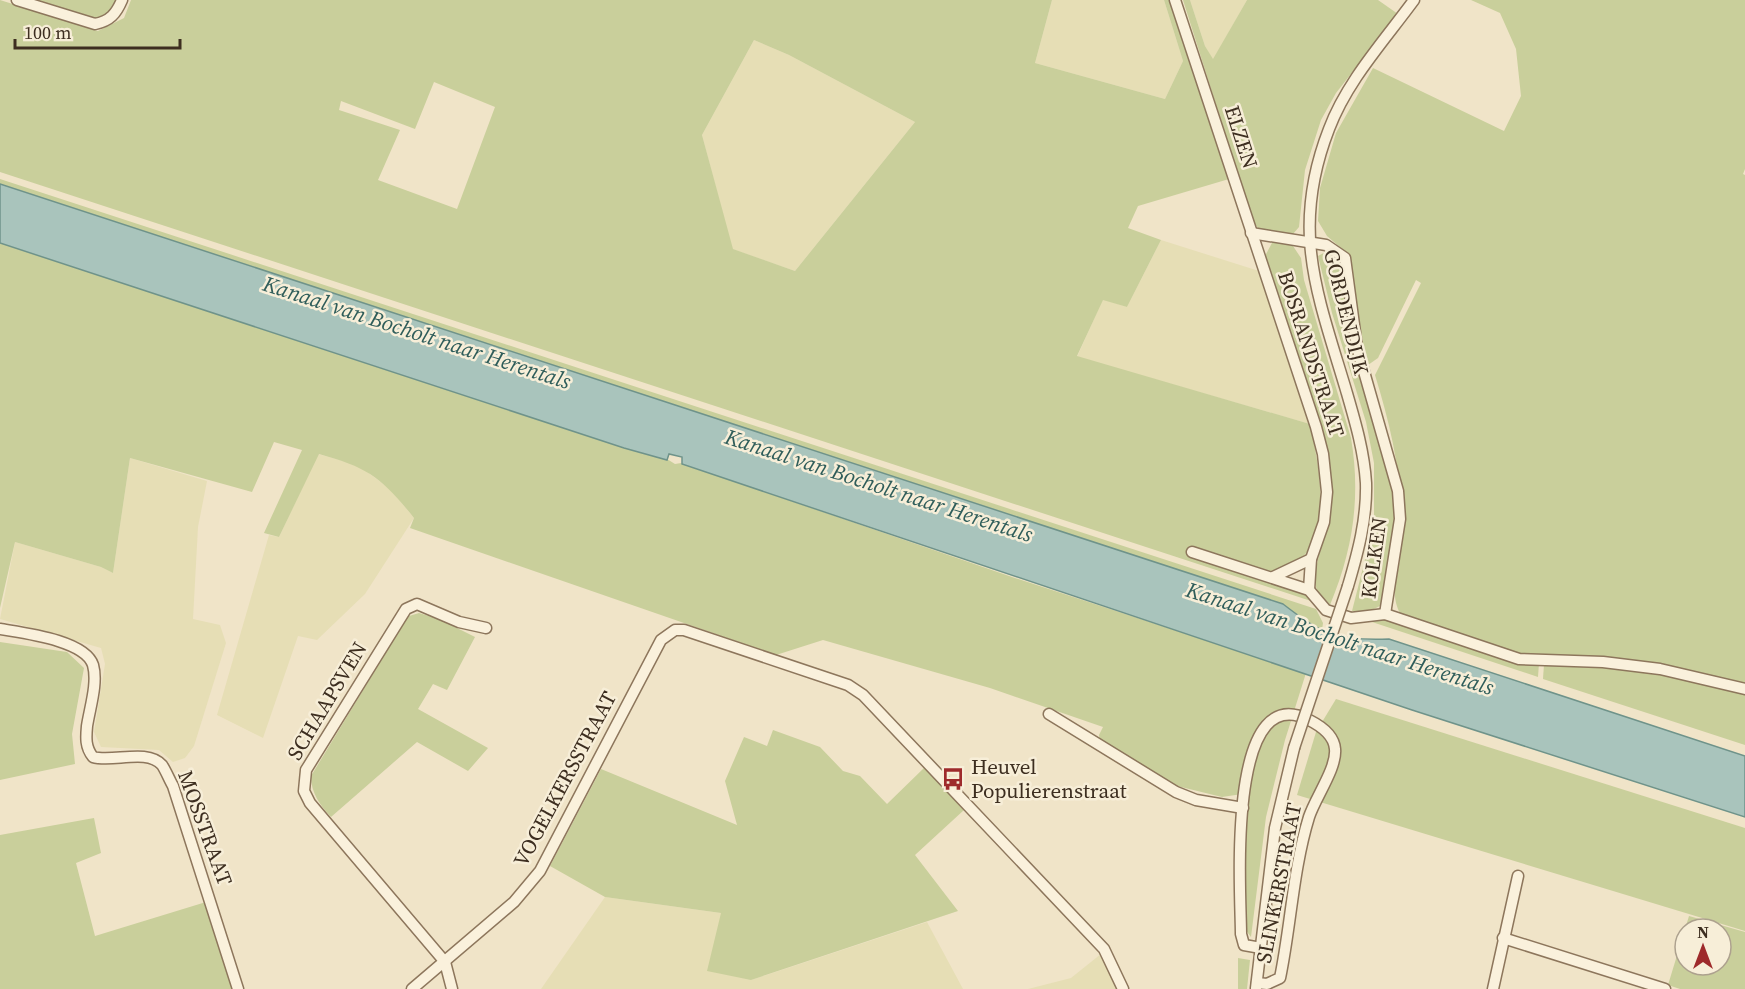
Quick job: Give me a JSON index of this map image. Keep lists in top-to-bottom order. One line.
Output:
{"streets":{"street":["ELZEN","GORDENDIJK","BOSRANDSTRAAT","KOLKEN","SCHAAPSVEN","VOGELKERSSTRAAT","MOSSTRAAT","SLINKERSTRAAT"]},"crossings":[["ELZEN","BOSRANDSTRAAT"],["GORDENDIJK","KOLKEN"],["GORDENDIJK","SLINKERSTRAAT"],["SCHAAPSVEN","VOGELKERSSTRAAT"]],"water":["Kanaal van Bocholt naar Herentals"],"places":{"bus stop":["Heuvel Populierenstraat"]},"scale_bar":"100 m","north":"top"}
